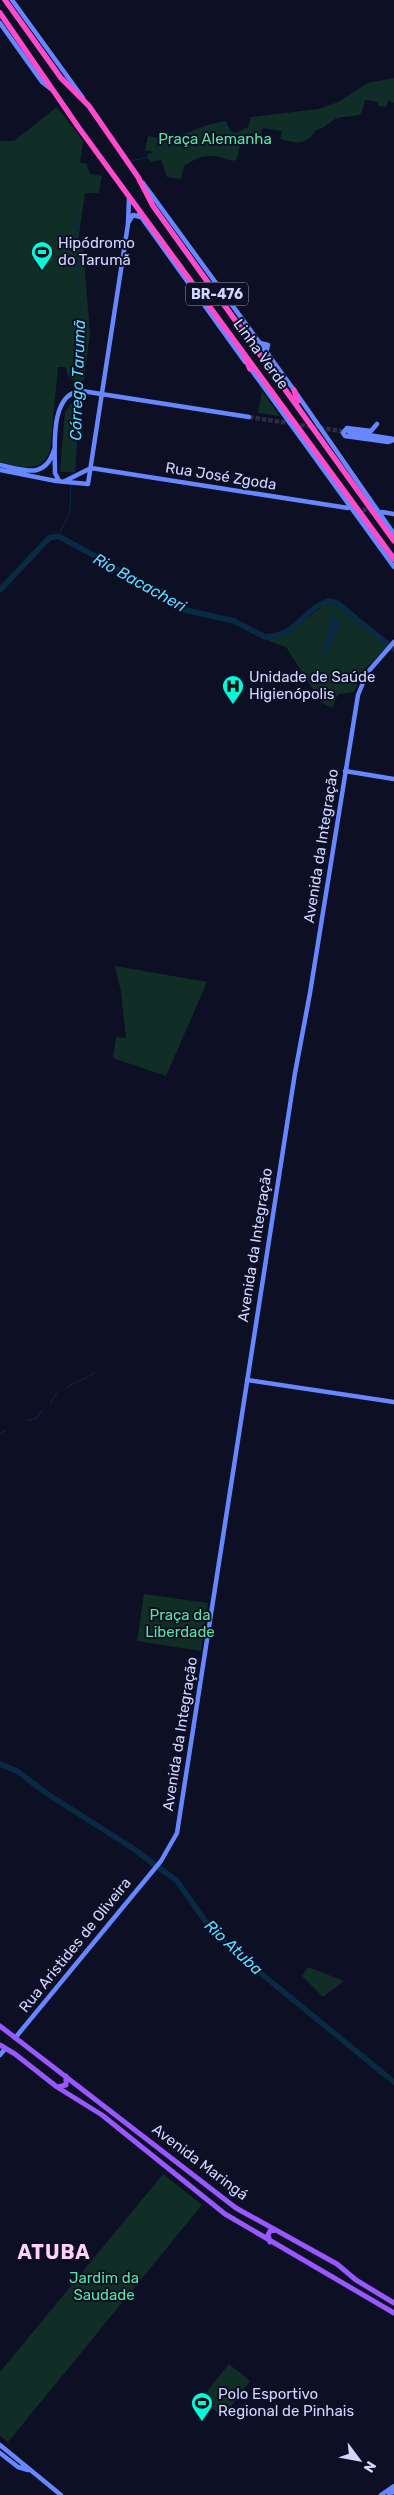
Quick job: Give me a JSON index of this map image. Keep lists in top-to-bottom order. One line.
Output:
{"streets":{"highway":["BR-476","Linha Verde"],"main road":["Rua José Zgoda","Avenida da Integração","Rua Aristides de Oliveira","Avenida Maringá"]},"crossings":[["Avenida da Integração","Rua Aristides de Oliveira"],["Rua Aristides de Oliveira","Avenida Maringá"]],"districts":["ATUBA"],"water":["Córrego Tarumã","Rio Bacacheri","Rio Atuba"],"parks":["Praça Alemanha","Praça da Liberdade","Jardim da Saudade"],"places":{"sports":["Hipódromo do Tarumã","Polo Esportivo Regional de Pinhais"],"hospital":["Unidade de Saúde Higienópolis"]},"north":"bottom right"}
